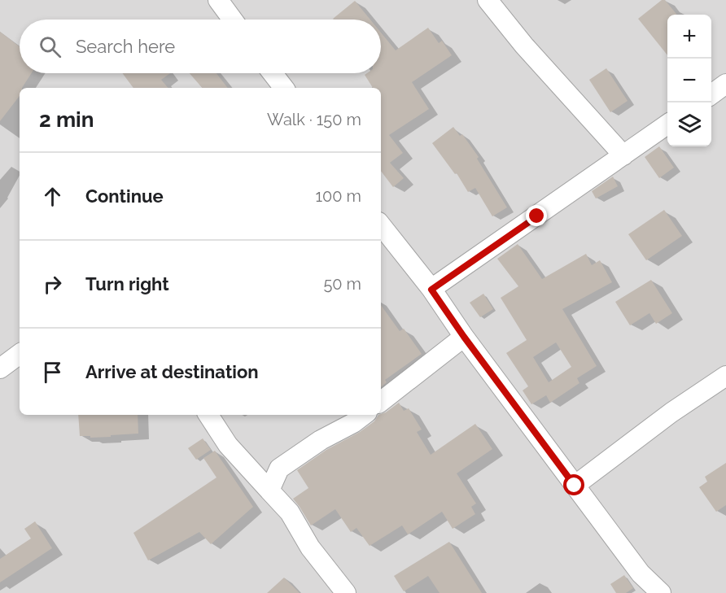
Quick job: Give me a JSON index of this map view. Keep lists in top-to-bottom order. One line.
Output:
{"page":{"map_buttons":["+","−"],"search":"Search here","heading":["2 min","Walk · 150 m"],"list":[["Continue","100 m"],["Turn right","50 m"],"Arrive at destination"]}}
